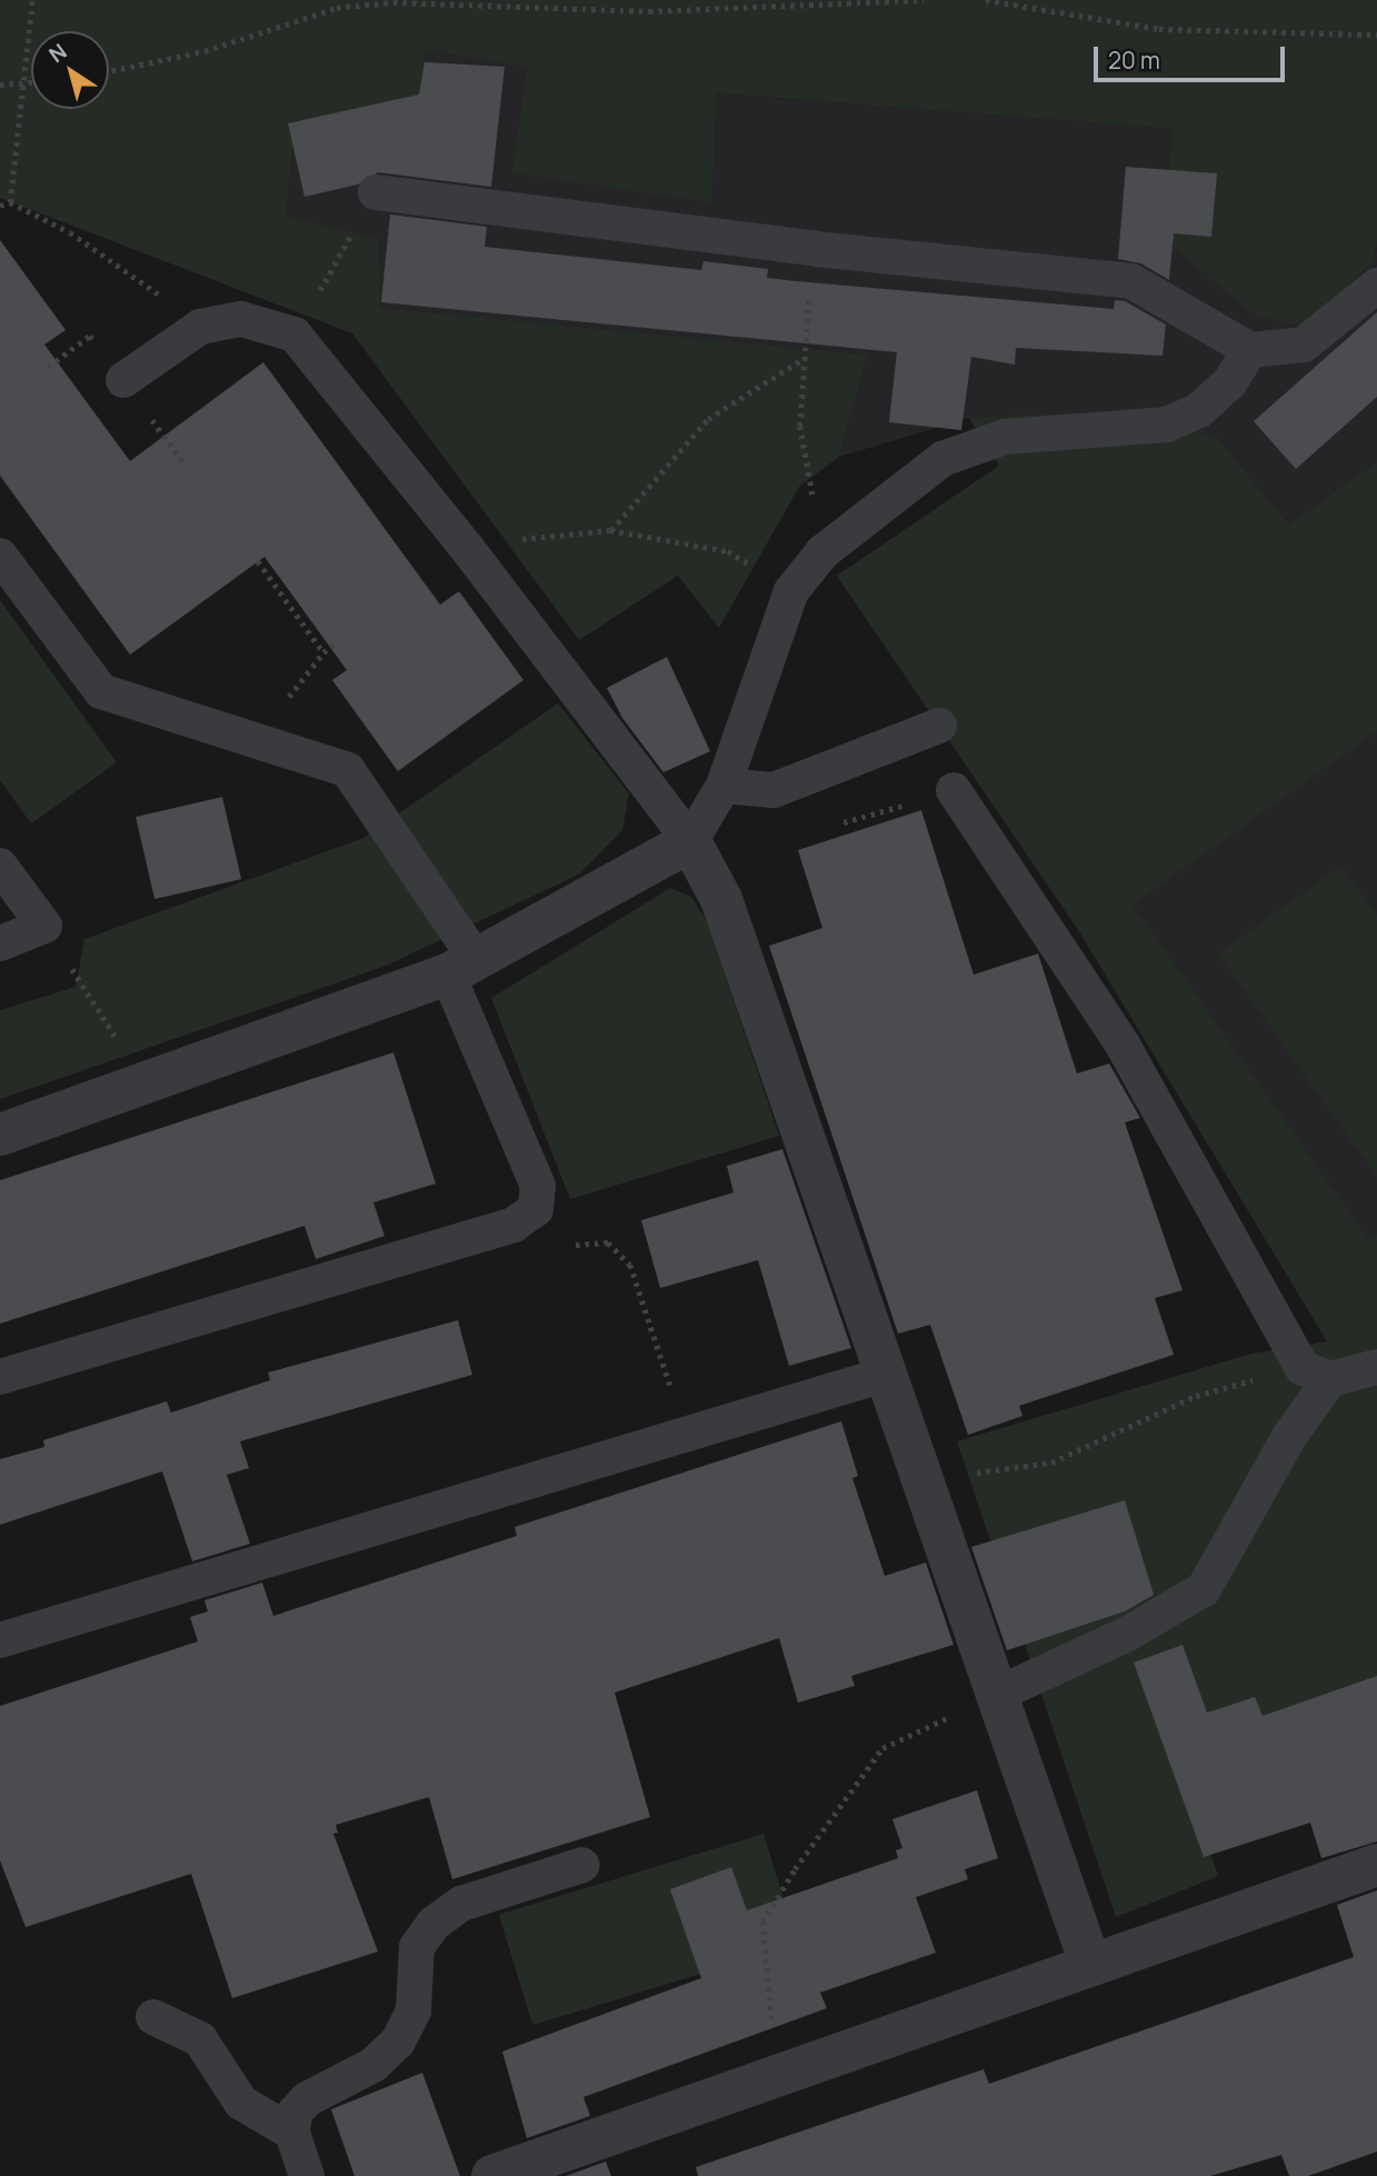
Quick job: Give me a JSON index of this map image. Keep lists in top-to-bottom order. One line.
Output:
{"scale_bar":"20 m","north":"top left"}
